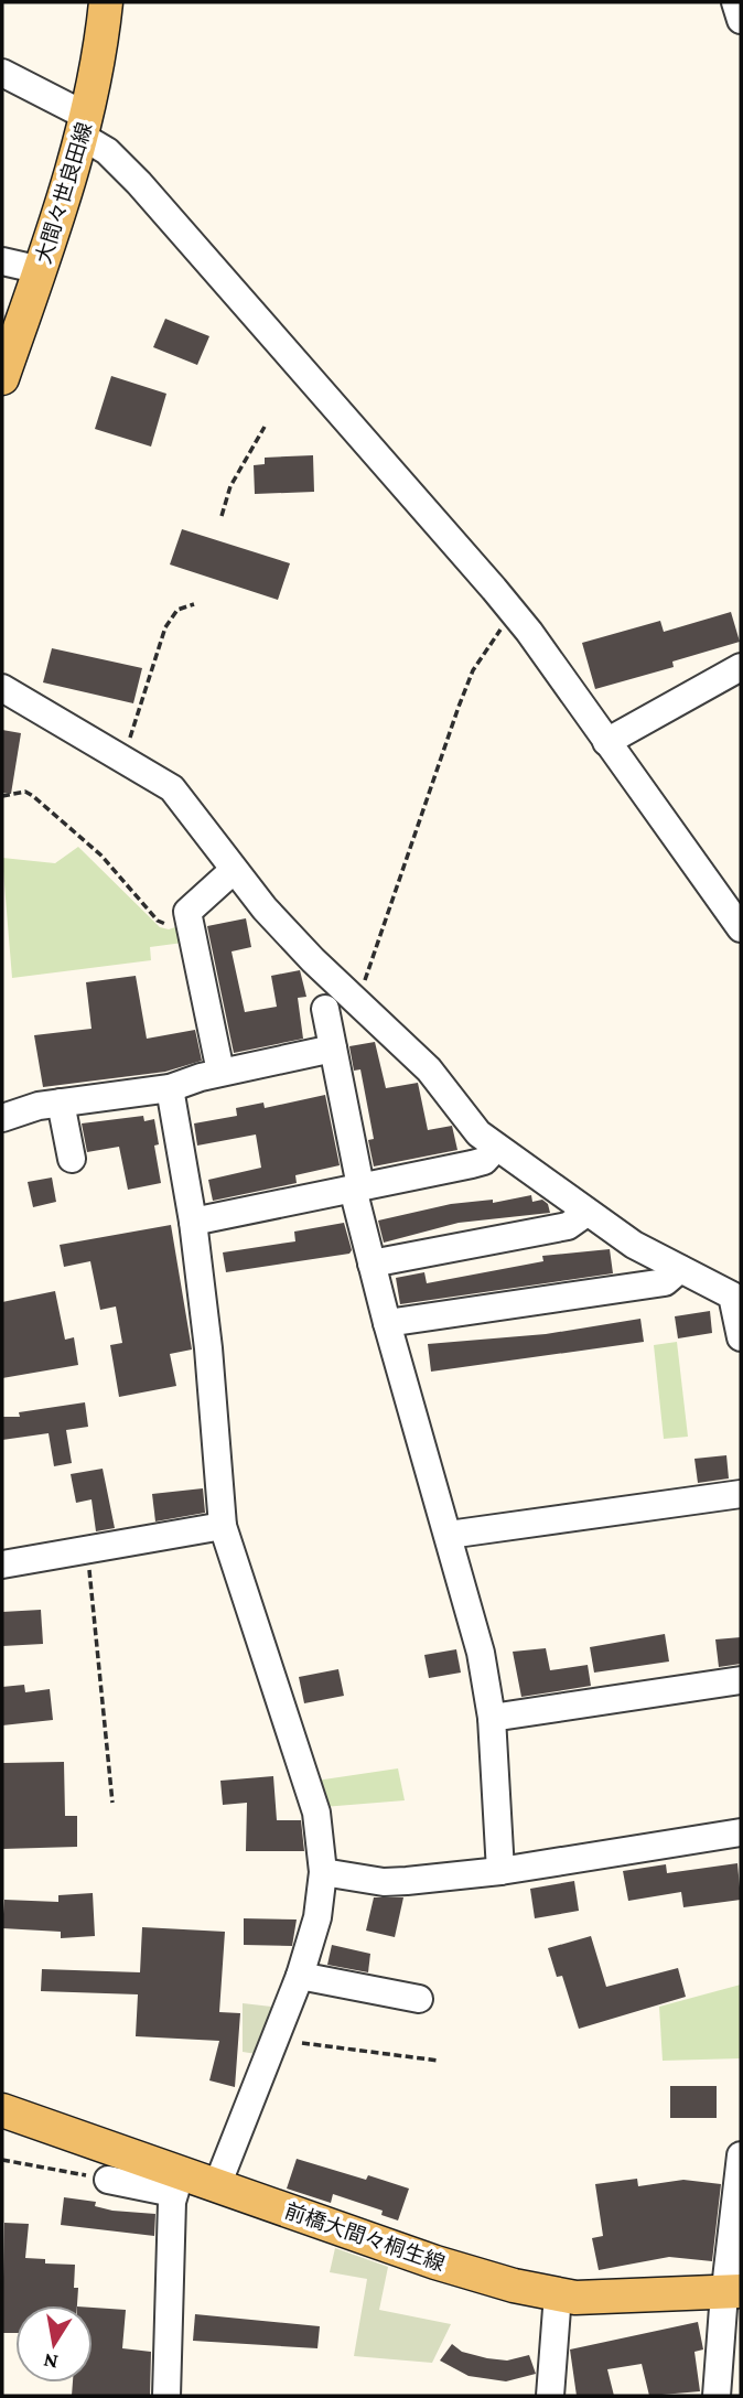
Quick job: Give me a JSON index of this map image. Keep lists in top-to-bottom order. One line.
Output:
{"streets":{"main road":["大間々世良田線","前橋大間々桐生線"]},"north":"bottom"}
